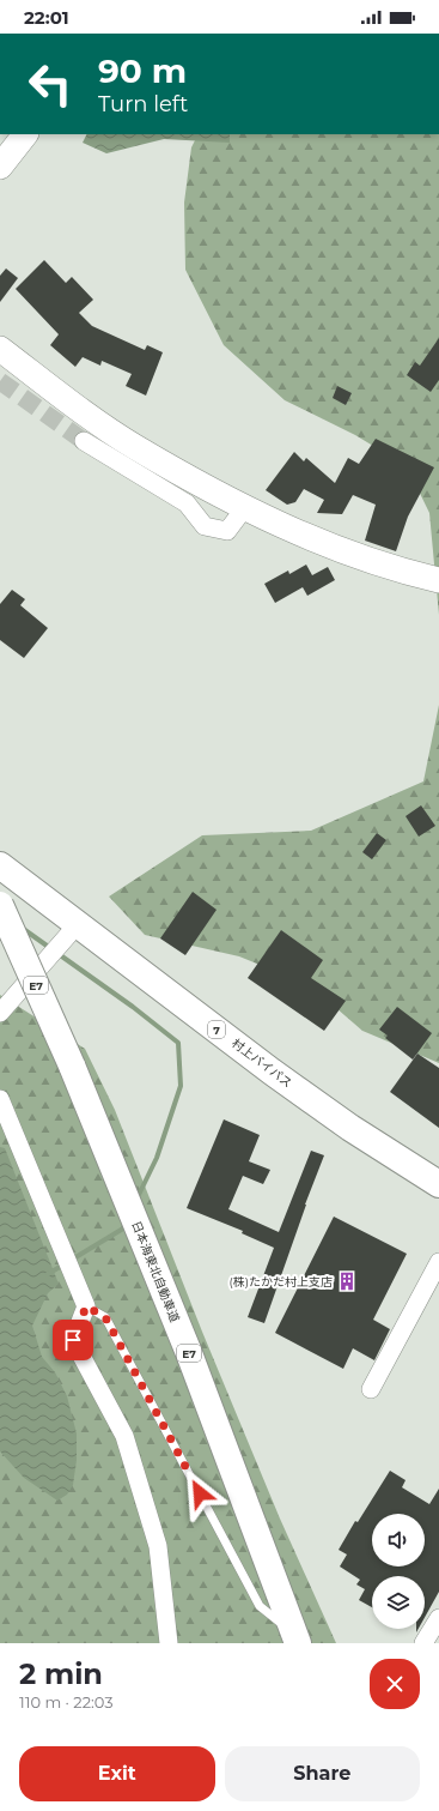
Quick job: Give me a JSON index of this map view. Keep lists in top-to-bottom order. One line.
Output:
{"streets":{"highway":["E7","7","村上バイパス","日本海東北自動車道"]},"places":{"building":["(株)たかだ村上支店"]},"page":{"status":"22:01","turn":["90 m","Turn left"],"heading":["2 min","110 m · 22:03"],"buttons":["Exit","Share"]}}
